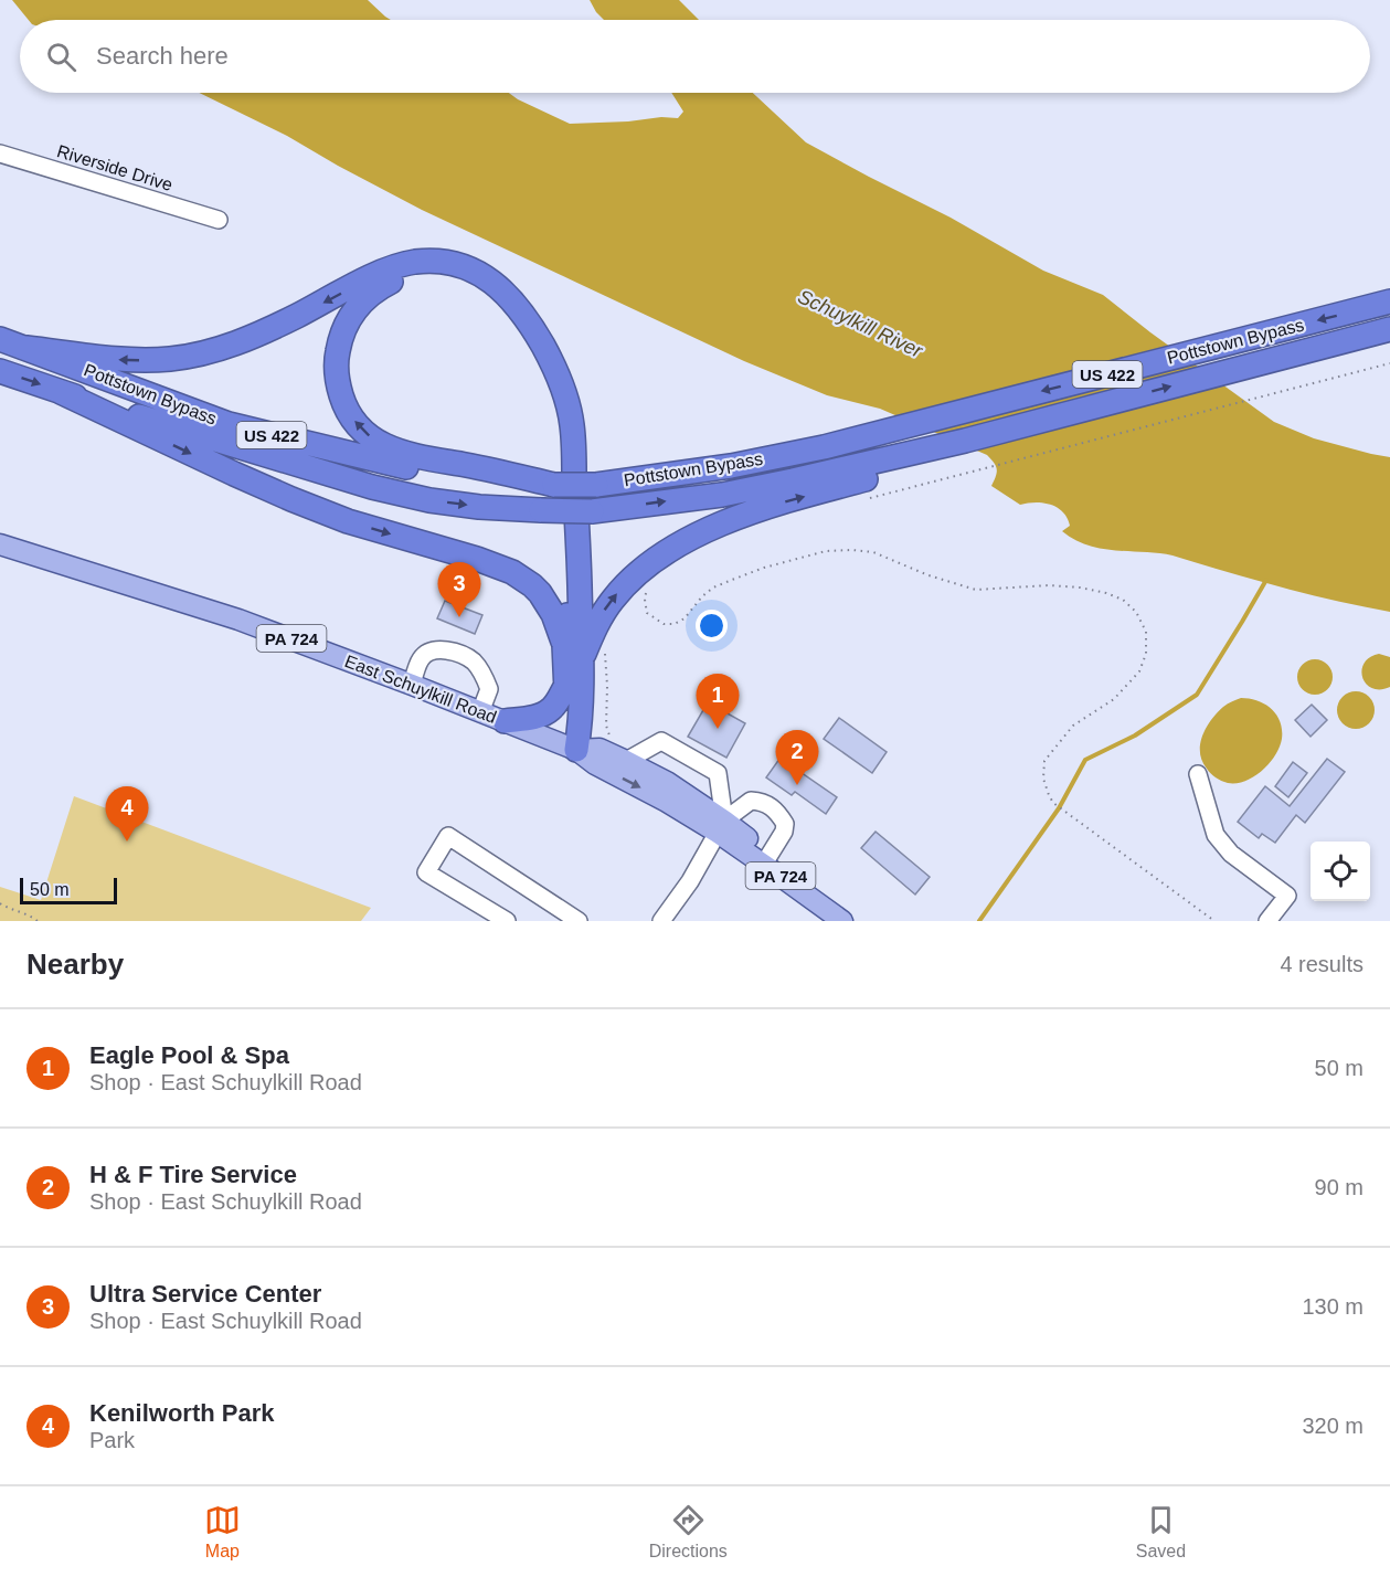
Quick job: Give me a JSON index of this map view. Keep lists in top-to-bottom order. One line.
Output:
{"streets":{"highway":["Pottstown Bypass","US 422"],"main road":["PA 724","East Schuylkill Road"],"street":["Riverside Drive"]},"water":["Schuylkill River"],"scale_bar":"50 m","page":{"search":"Search here","pins":["3","1","2","4"],"scale":"50 m","heading":["Nearby","4 results"],"list":[{"mark":"1","name":"Eagle Pool & Spa","note":"Shop · East Schuylkill Road","value":"50 m"},{"mark":"2","name":"H & F Tire Service","note":"Shop · East Schuylkill Road","value":"90 m"},{"mark":"3","name":"Ultra Service Center","note":"Shop · East Schuylkill Road","value":"130 m"},{"mark":"4","name":"Kenilworth Park","note":"Park","value":"320 m"}],"nav":["Map","Directions","Saved"]}}
